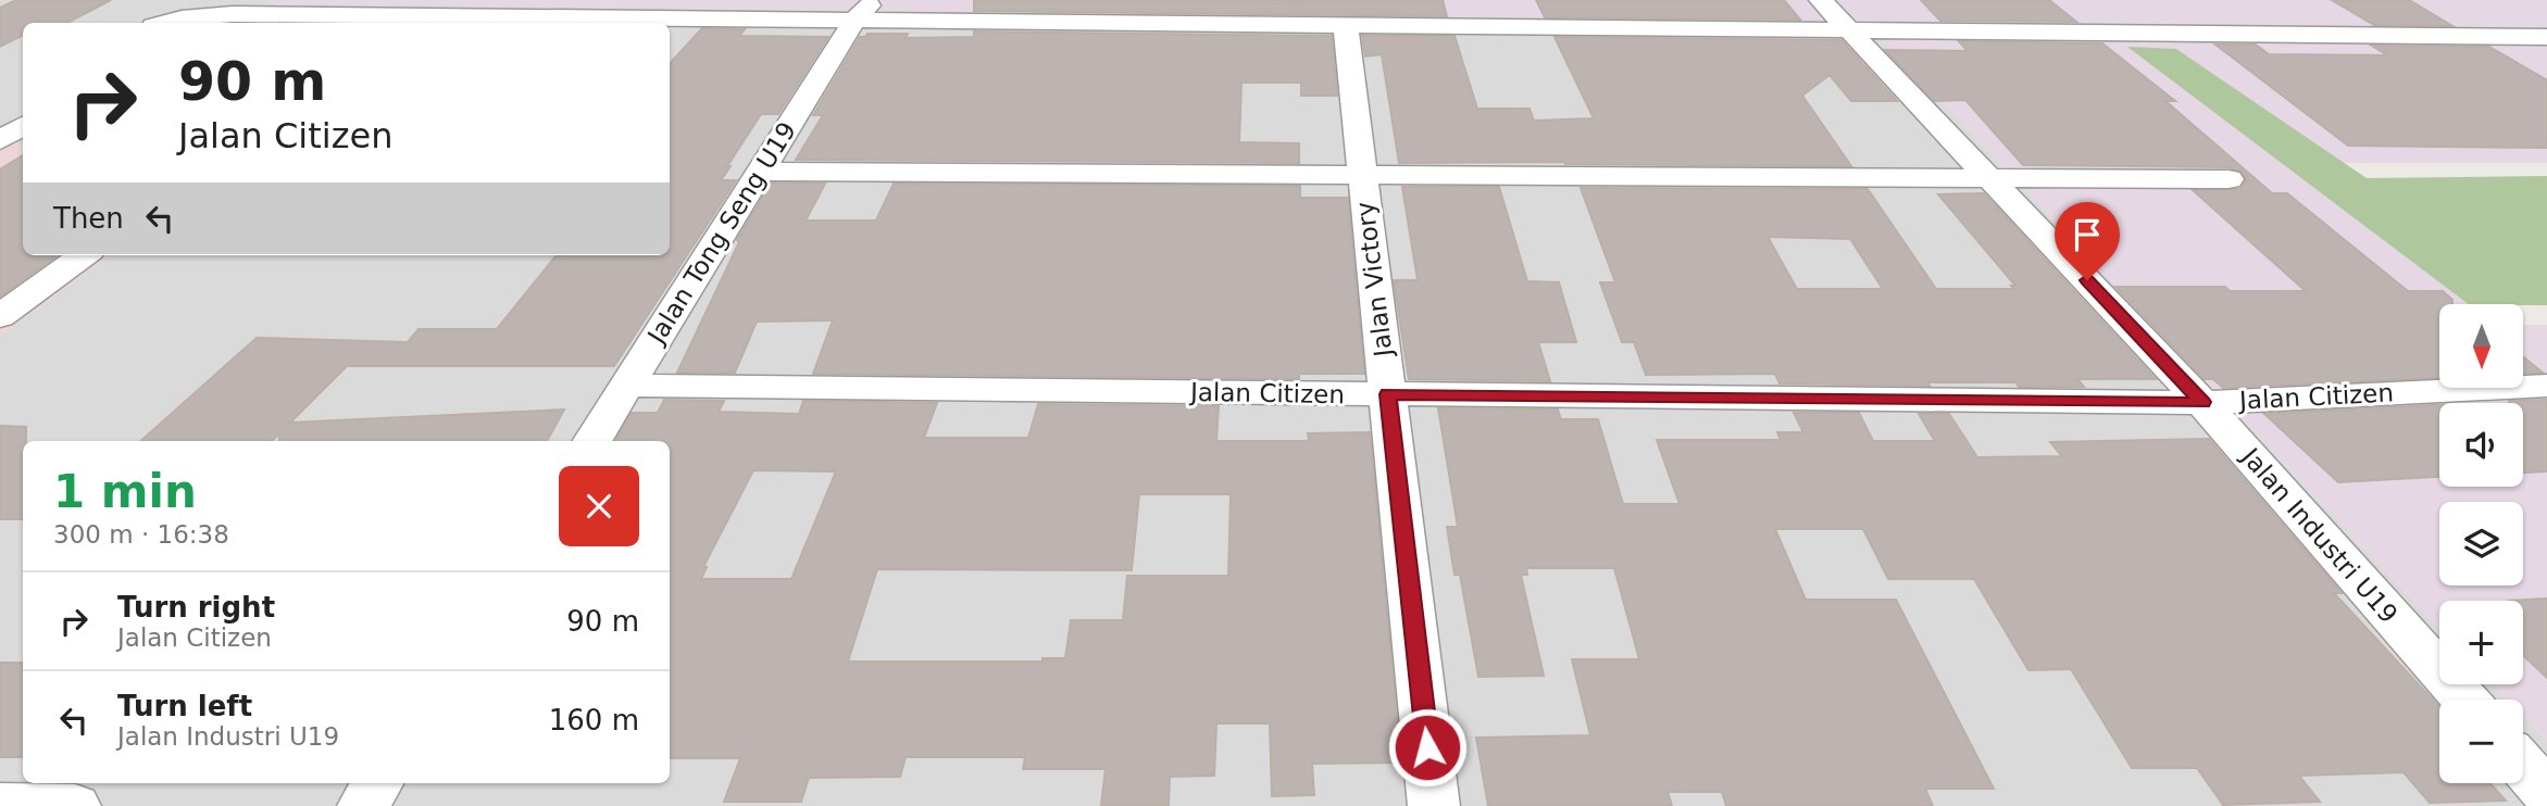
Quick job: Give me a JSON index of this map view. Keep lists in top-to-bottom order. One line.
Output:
{"streets":{"street":["Jalan Tong Seng U19","Jalan Victory","Jalan Citizen","Jalan Industri U19"]},"crossings":[["Jalan Tong Seng U19","Jalan Citizen"],["Jalan Victory","Jalan Citizen"],["Jalan Citizen","Jalan Industri U19"]],"north":"bottom","page":{"turn":["90 m","Jalan Citizen"],"then":"Then","map_buttons":["+","−"],"heading":["1 min","300 m · 16:38"],"list":[{"name":"Turn right","note":"Jalan Citizen","value":"90 m"},{"name":"Turn left","note":"Jalan Industri U19","value":"160 m"}]}}
